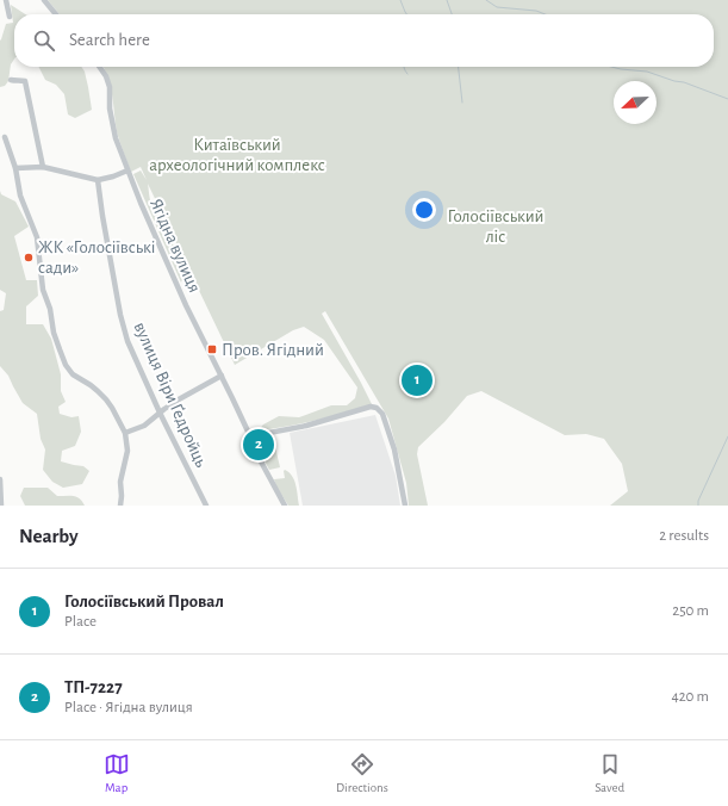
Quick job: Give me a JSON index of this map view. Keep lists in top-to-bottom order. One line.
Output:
{"streets":{"street":["Ягідна вулиця","вулиця Віри Ґедройць"]},"parks":["Китаївський археологічний комплекс","Голосіївський ліс"],"places":{"other":["ЖК «Голосіївські сади»"],"transit":["Пров. Ягідний"]},"north":"bottom left","page":{"search":"Search here","pins":["1","2"],"heading":["Nearby","2 results"],"list":[{"mark":"1","name":"Голосіївський Провал","note":"Place","value":"250 m"},{"mark":"2","name":"ТП-7227","note":"Place · Ягідна вулиця","value":"420 m"}],"nav":["Map","Directions","Saved"]}}
